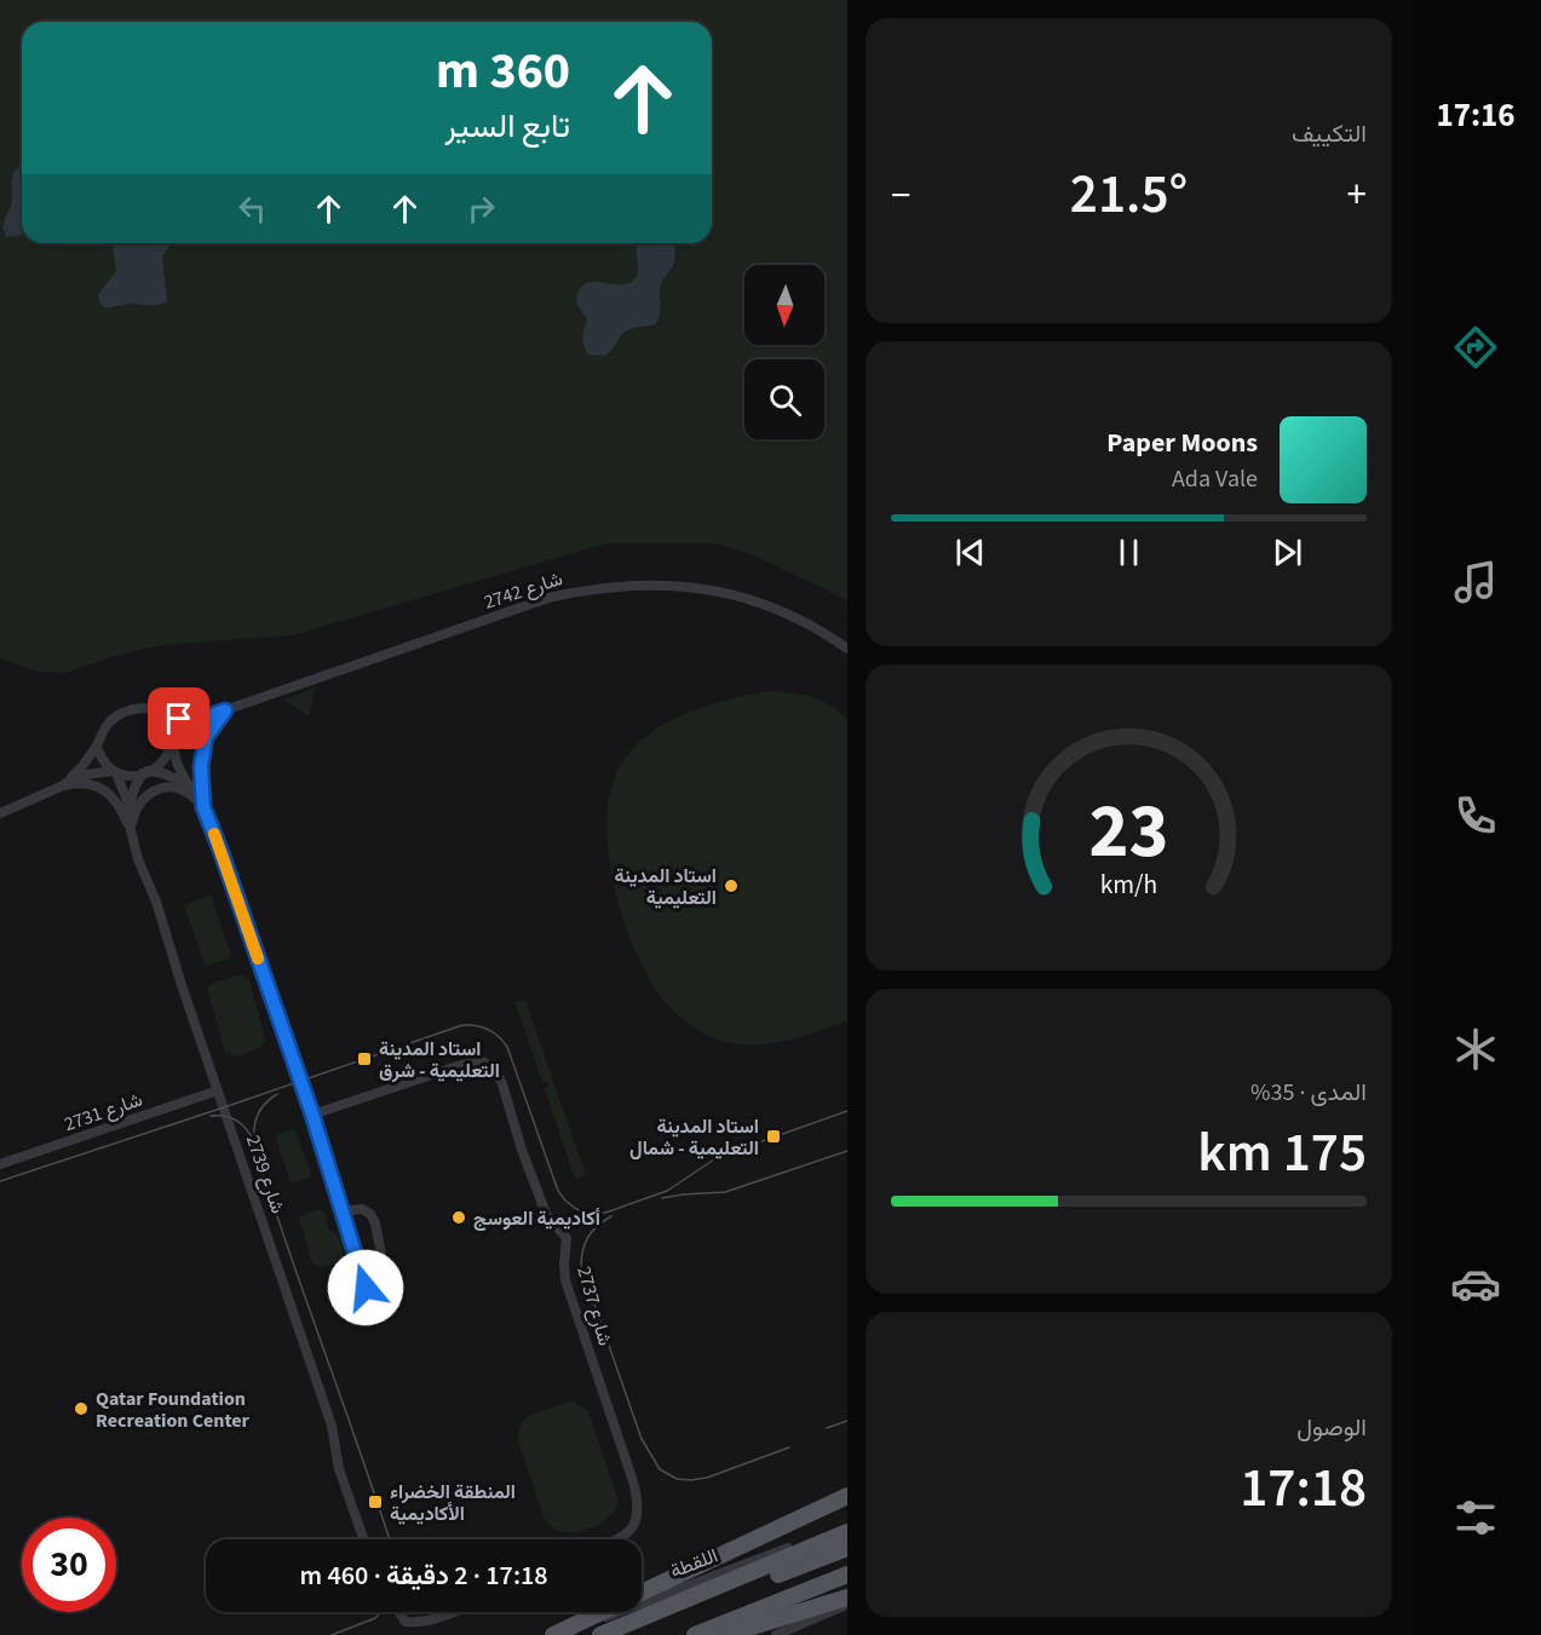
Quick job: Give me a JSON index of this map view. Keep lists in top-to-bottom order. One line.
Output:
{"streets":{"main road":["اللقطة"],"street":["شارع 2742","شارع 2731","شارع 2739","شارع 2737"]},"crossings":[["شارع 2742","شارع 2739"],["شارع 2731","شارع 2739"]],"places":{"other":["استاد المدينة التعليمية","أكاديمية العوسج","Qatar Foundation Recreation Center"],"transit":["استاد المدينة التعليمية - شرق","استاد المدينة التعليمية - شمال","المنطقة الخضراء الأكاديمية"]},"north":"bottom","page":{"tabs":"17:16","tile":["التكييف",["المدى · 35%","175 km"],["الوصول","17:18"]],"turn":["360 m","تابع السير"],"heat":["−","21.5°","+"],"song":["Paper Moons","Ada Vale"],"limit":"30","trip":"17:18 · 2 دقيقة · 460 m","gauge":["23","km/h"]}}
